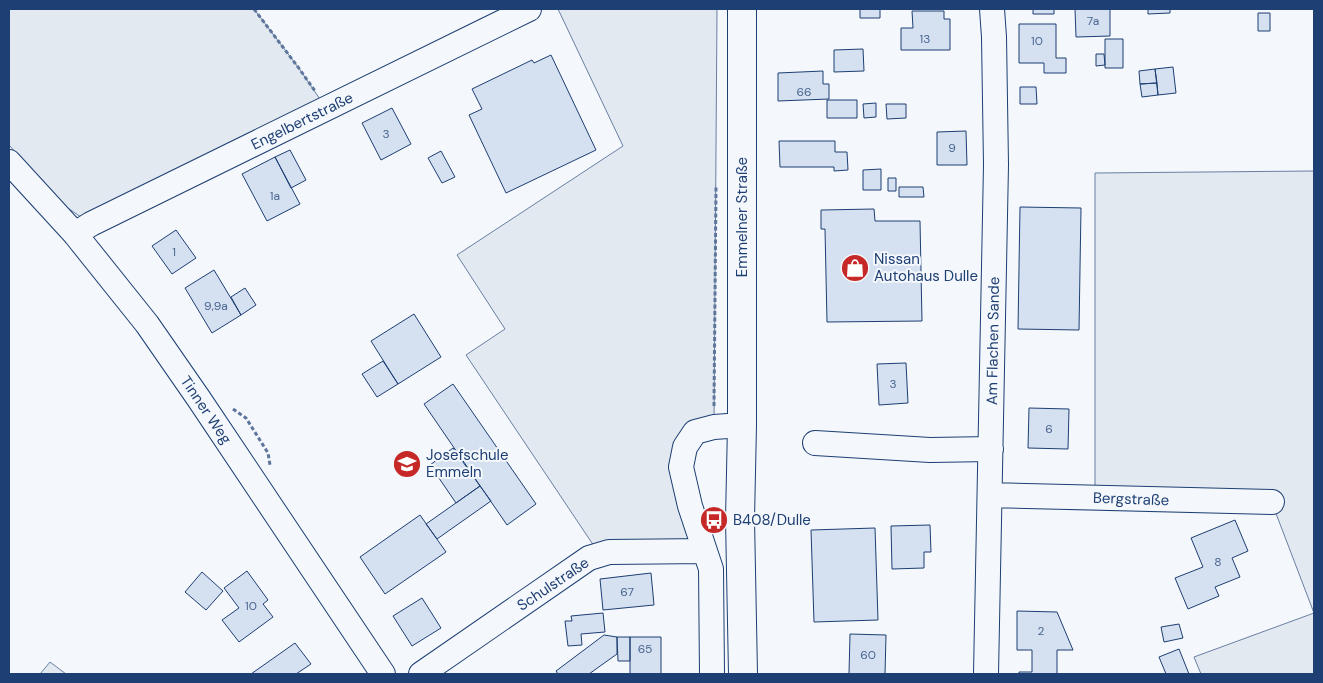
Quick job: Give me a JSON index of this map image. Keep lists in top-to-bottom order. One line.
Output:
{"streets":{"main road":["Emmelner Straße"],"street":["Engelbertstraße","Am Flachen Sande","Tinner Weg","Bergstraße","Schulstraße"]},"crossings":[["Engelbertstraße","Tinner Weg"],["Am Flachen Sande","Bergstraße"]],"places":{"shop":["Nissan Autohaus Dulle"],"school or university":["Josefschule Emmeln"],"bus stop":["B408/Dulle"]},"house_numbers":["7a","13","10","66","3","9","1a","1","9,9a","3","6","8","67","10","2","65","60"]}
